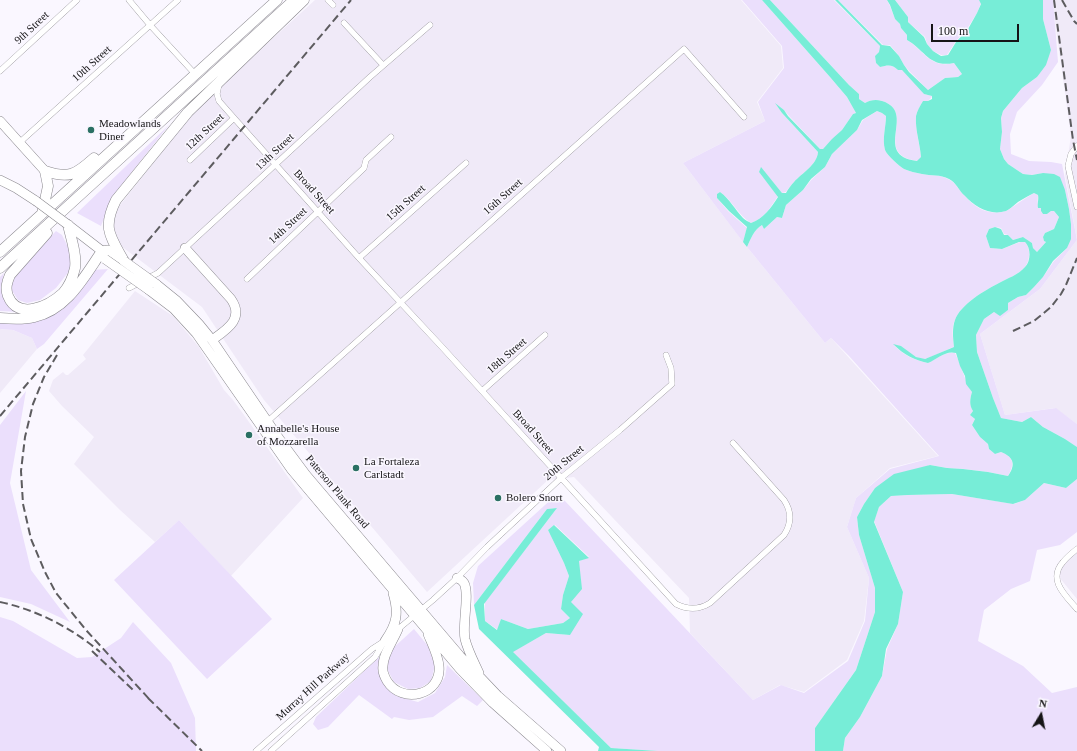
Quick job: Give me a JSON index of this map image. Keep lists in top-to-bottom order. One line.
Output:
{"streets":{"main road":["Paterson Plank Road"],"street":["9th Street","10th Street","12th Street","13th Street","Broad Street","16th Street","15th Street","14th Street","18th Street","20th Street","Murray Hill Parkway"]},"crossings":[["12th Street","Broad Street"],["13th Street","Broad Street"],["Broad Street","16th Street"],["Broad Street","15th Street"],["Broad Street","14th Street"],["Broad Street","18th Street"],["Broad Street","20th Street"],["16th Street","Paterson Plank Road"],["20th Street","Paterson Plank Road"],["20th Street","Murray Hill Parkway"],["Paterson Plank Road","Murray Hill Parkway"]],"places":["Meadowlands Diner","Annabelle's House of Mozzarella","La Fortaleza Carlstadt","Bolero Snort"],"scale_bar":"100 m","north":"top"}
